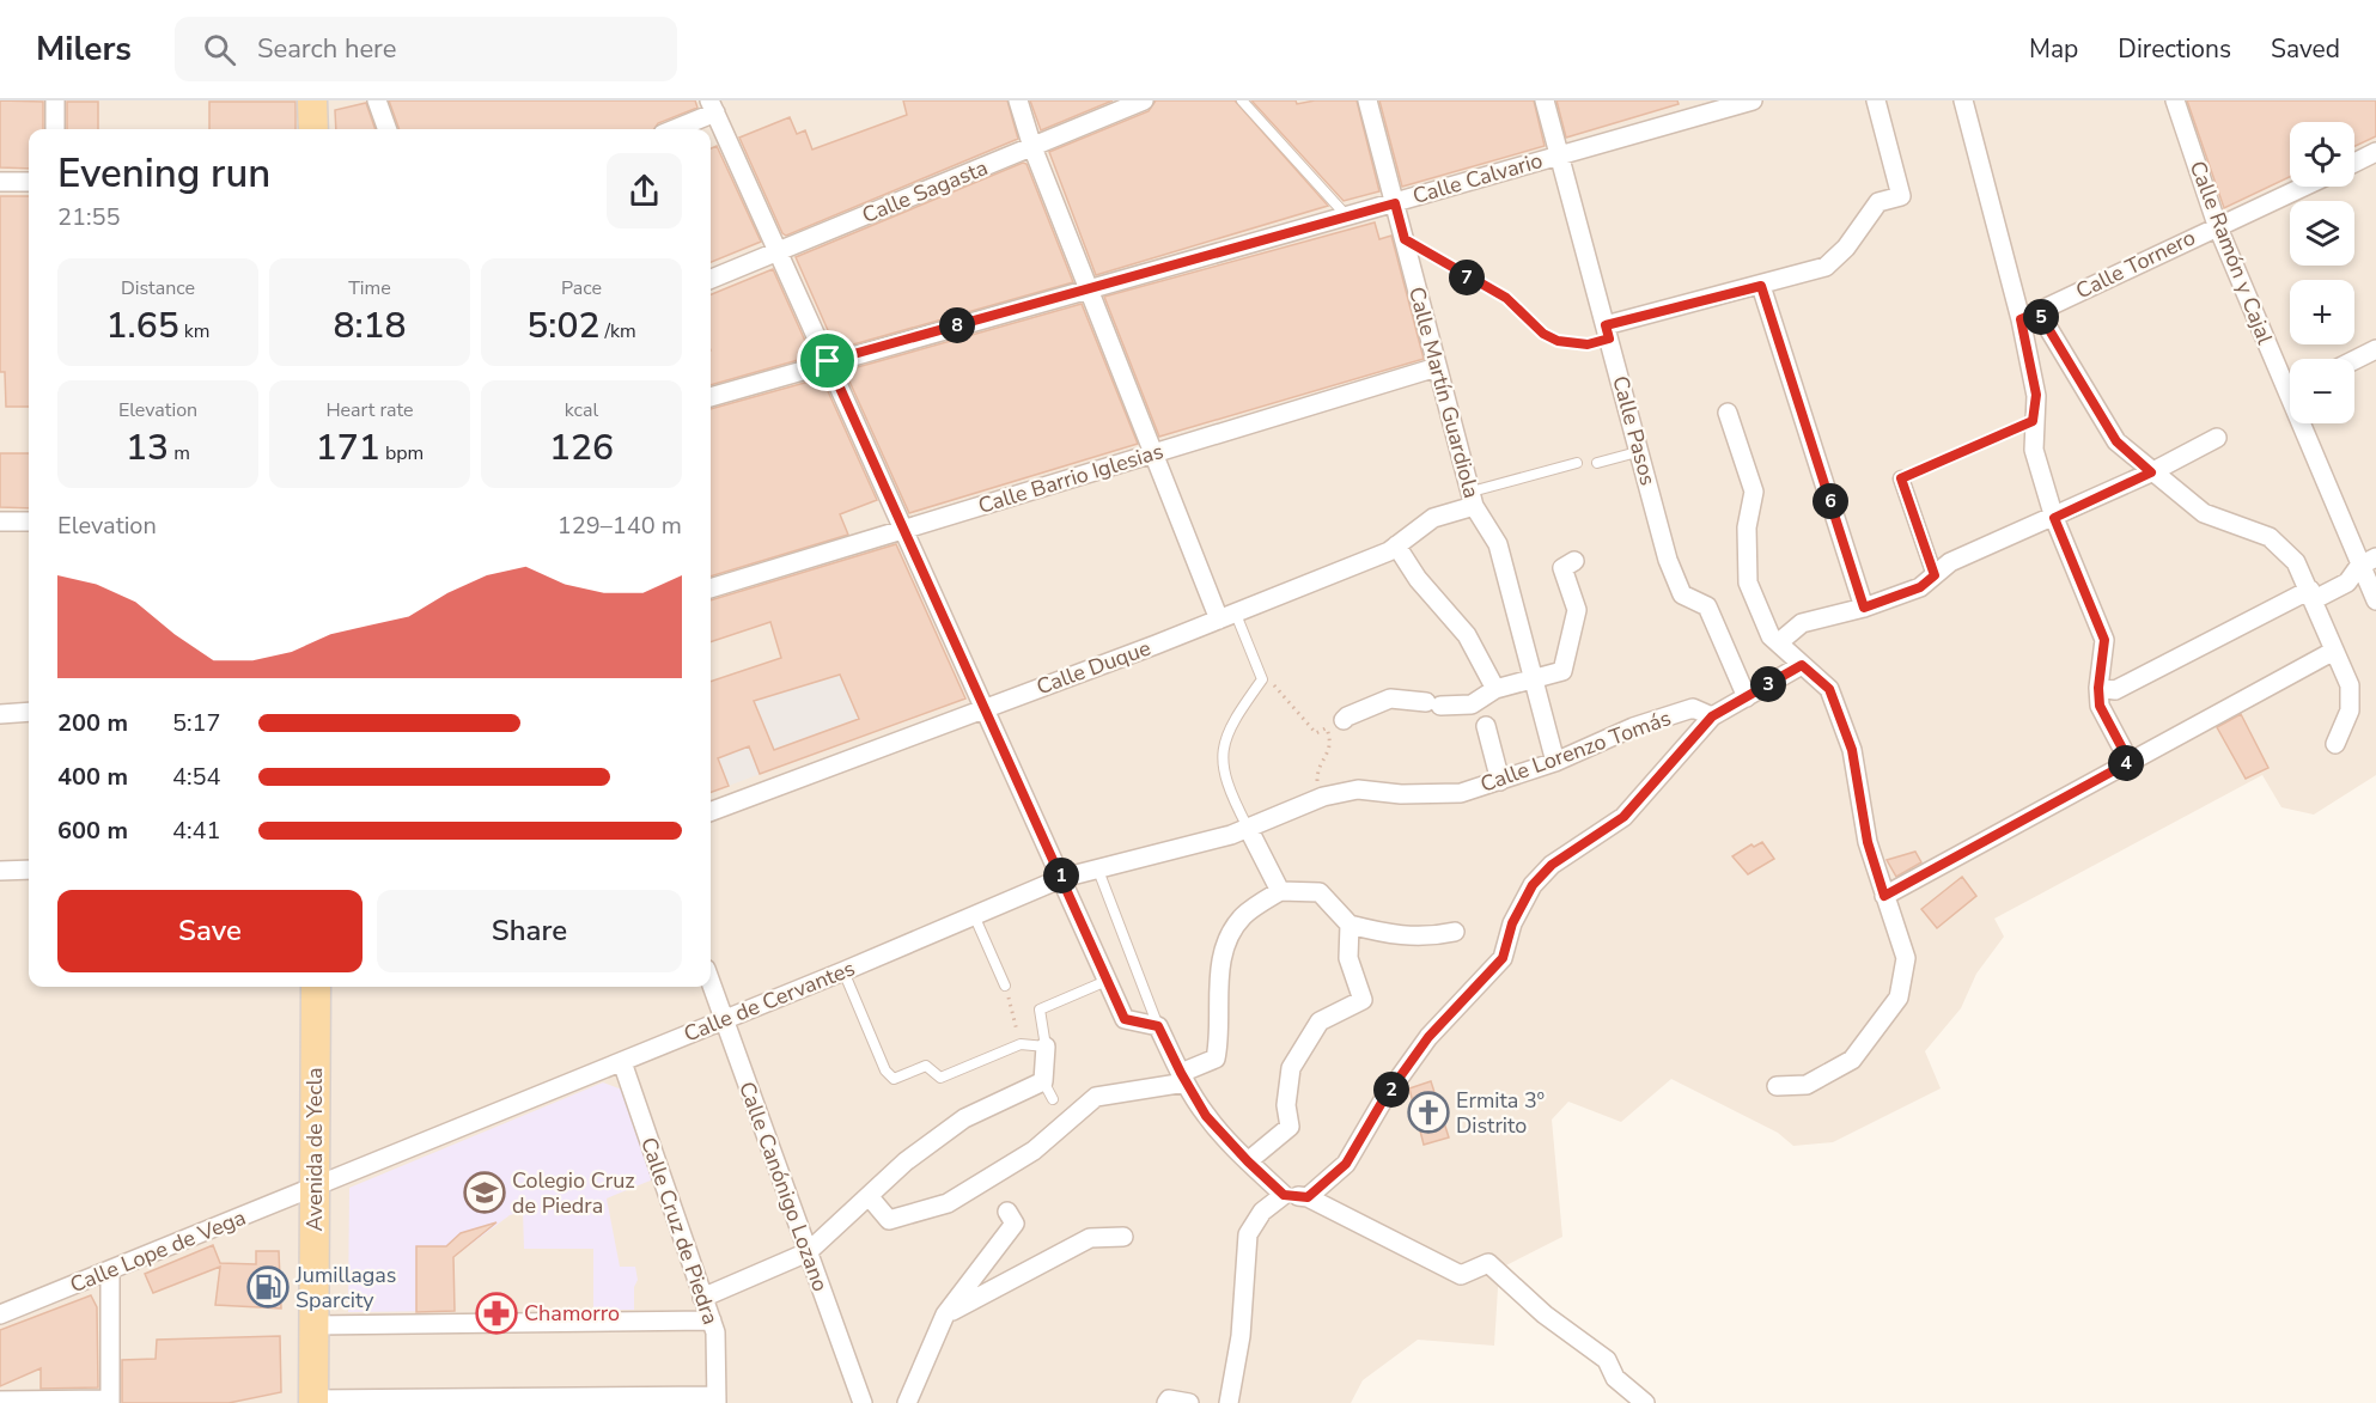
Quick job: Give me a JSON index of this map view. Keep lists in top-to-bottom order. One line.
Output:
{"streets":{"main road":["Avenida de Yecla"],"street":["Calle Calvario","Calle Sagasta","Calle Ramón y Cajal","Calle Tornero","Calle Martín Guardiola","Calle Pasos","Calle Barrio Iglesias","Calle Duque","Calle Lorenzo Tomás","Calle de Cervantes","Calle Canónigo Lozano","Calle Cruz de Piedra","Calle Lope de Vega"]},"crossings":[["Calle Calvario","Calle Martín Guardiola"],["Calle Calvario","Calle Pasos"],["Calle Ramón y Cajal","Calle Tornero"],["Calle Martín Guardiola","Calle Barrio Iglesias"],["Calle Martín Guardiola","Calle Duque"],["Calle Martín Guardiola","Calle Lorenzo Tomás"],["Calle Lorenzo Tomás","Calle de Cervantes"],["Calle de Cervantes","Avenida de Yecla"],["Calle de Cervantes","Calle Canónigo Lozano"],["Calle de Cervantes","Calle Cruz de Piedra"],["Calle de Cervantes","Calle Lope de Vega"],["Avenida de Yecla","Calle Lope de Vega"]],"places":{"church":["Ermita 3º Distrito"],"school or university":["Colegio Cruz de Piedra"],"fuel station":["Jumillagas Sparcity"],"pharmacy":["Chamorro"]},"page":{"header":"Milers","search":"Search here","nav":["Map","Directions","Saved"],"map_buttons":["+","−"],"heading":["Evening run","21:55"],"stats":[["Distance","1.65 km"],["Time","8:18"],["Pace","5:02 /km"],["Elevation","13 m"],["Heart rate","171 bpm"],["kcal","126"]],"pins":["7","5","8","6","3","4","1","2"],"chart":["Elevation","129–140 m"],"list":[{"name":"200 m","note":"5:17"},{"name":"400 m","note":"4:54"},{"name":"600 m","note":"4:41"}],"buttons":["Save","Share"]}}
